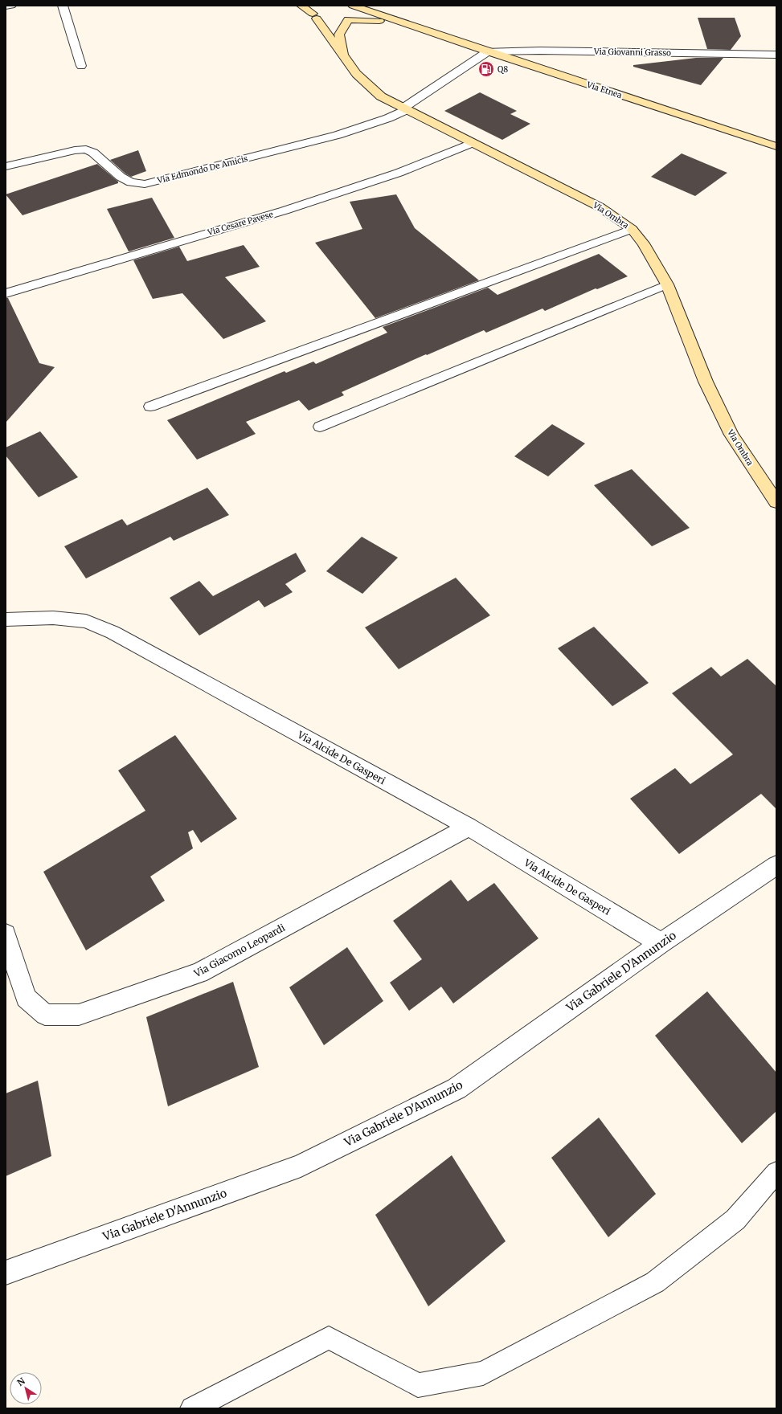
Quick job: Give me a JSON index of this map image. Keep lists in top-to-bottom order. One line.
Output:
{"streets":{"main road":["Via Etnea","Via Ombra"],"street":["Via Giovanni Grasso","Via Edmondo De Amicis","Via Cesare Pavese","Via Alcide De Gasperi","Via Giacomo Leopardi","Via Gabriele D'Annunzio"]},"crossings":[["Via Giovanni Grasso","Via Etnea"],["Via Edmondo De Amicis","Via Ombra"],["Via Ombra","Via Cesare Pavese"],["Via Alcide De Gasperi","Via Giacomo Leopardi"],["Via Alcide De Gasperi","Via Gabriele D'Annunzio"]],"places":{"fuel station":["Q8"]},"north":"top left"}
